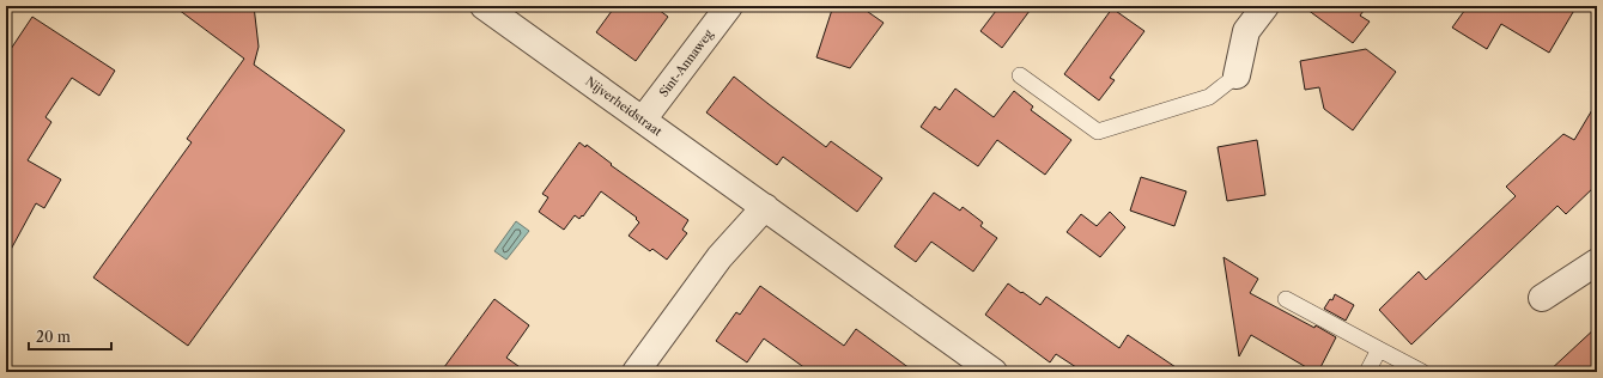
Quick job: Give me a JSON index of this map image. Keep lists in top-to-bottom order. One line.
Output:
{"streets":{"street":["Sint-Annaweg","Nijverheidstraat"]},"crossings":[["Sint-Annaweg","Nijverheidstraat"]],"scale_bar":"20 m"}
